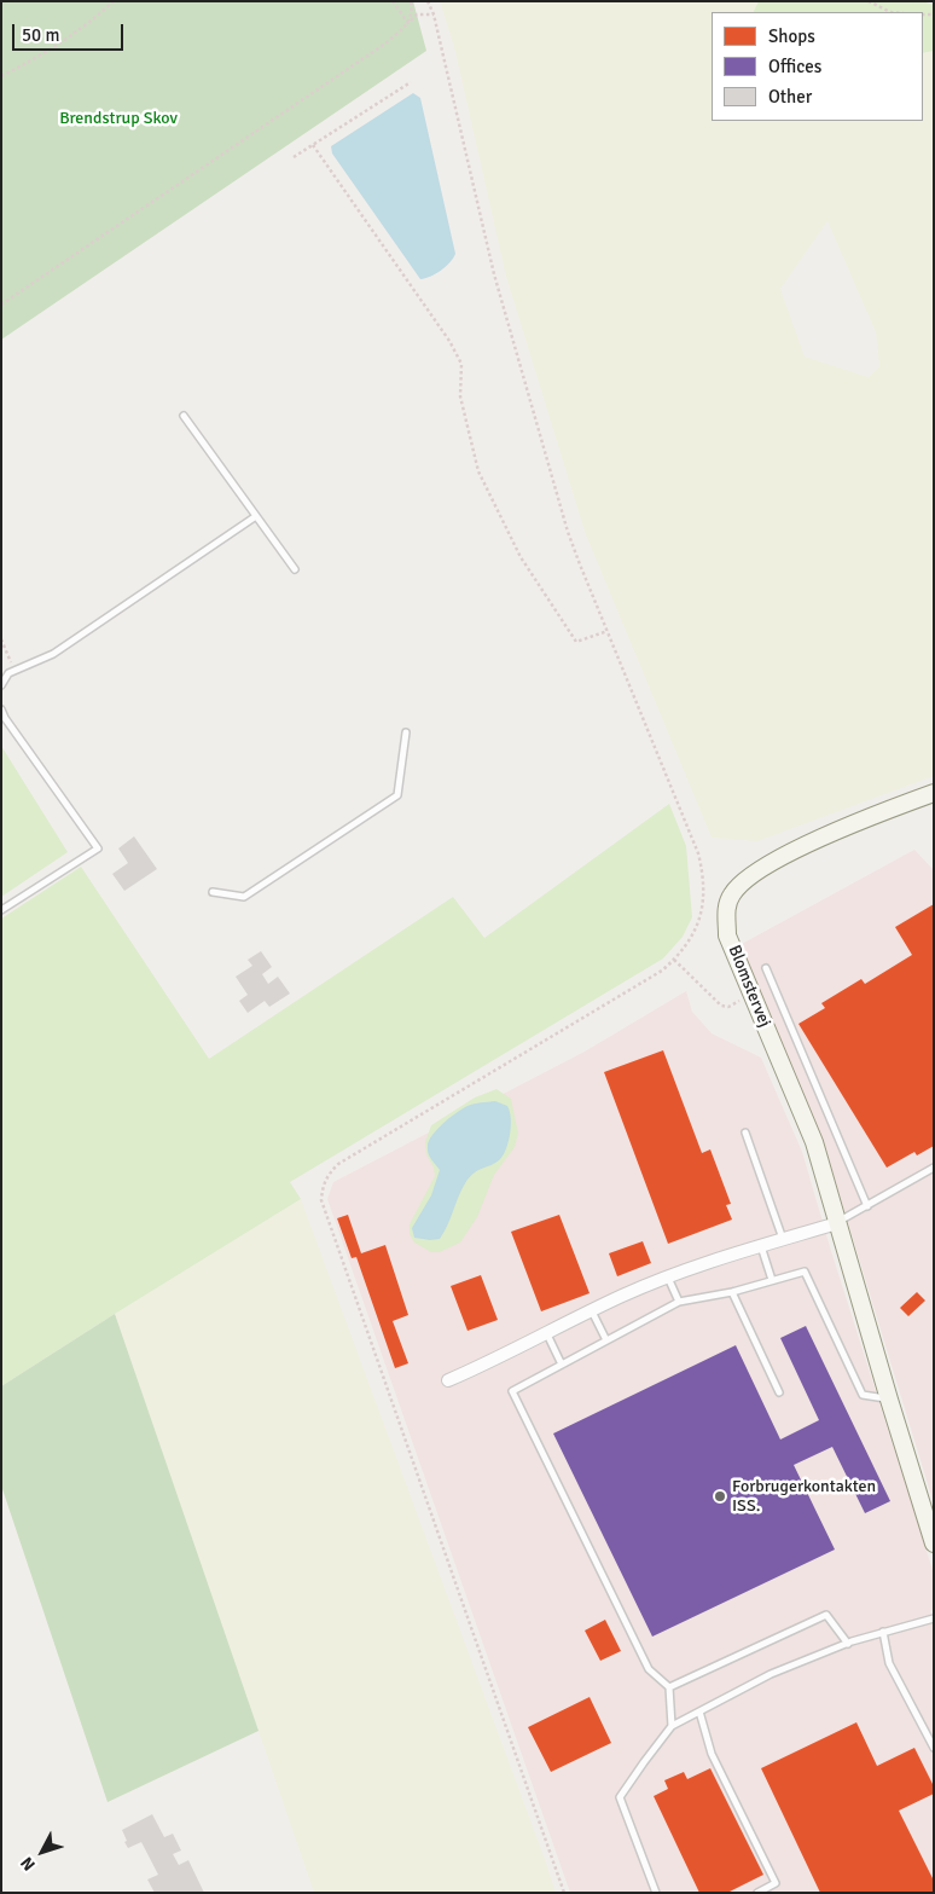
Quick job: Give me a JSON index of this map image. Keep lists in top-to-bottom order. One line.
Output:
{"streets":{"street":["Blomstervej"]},"parks":["Brendstrup Skov"],"places":["Forbrugerkontakten ISS."],"legend":["Shops","Offices","Other"],"scale_bar":"50 m","north":"bottom left"}
